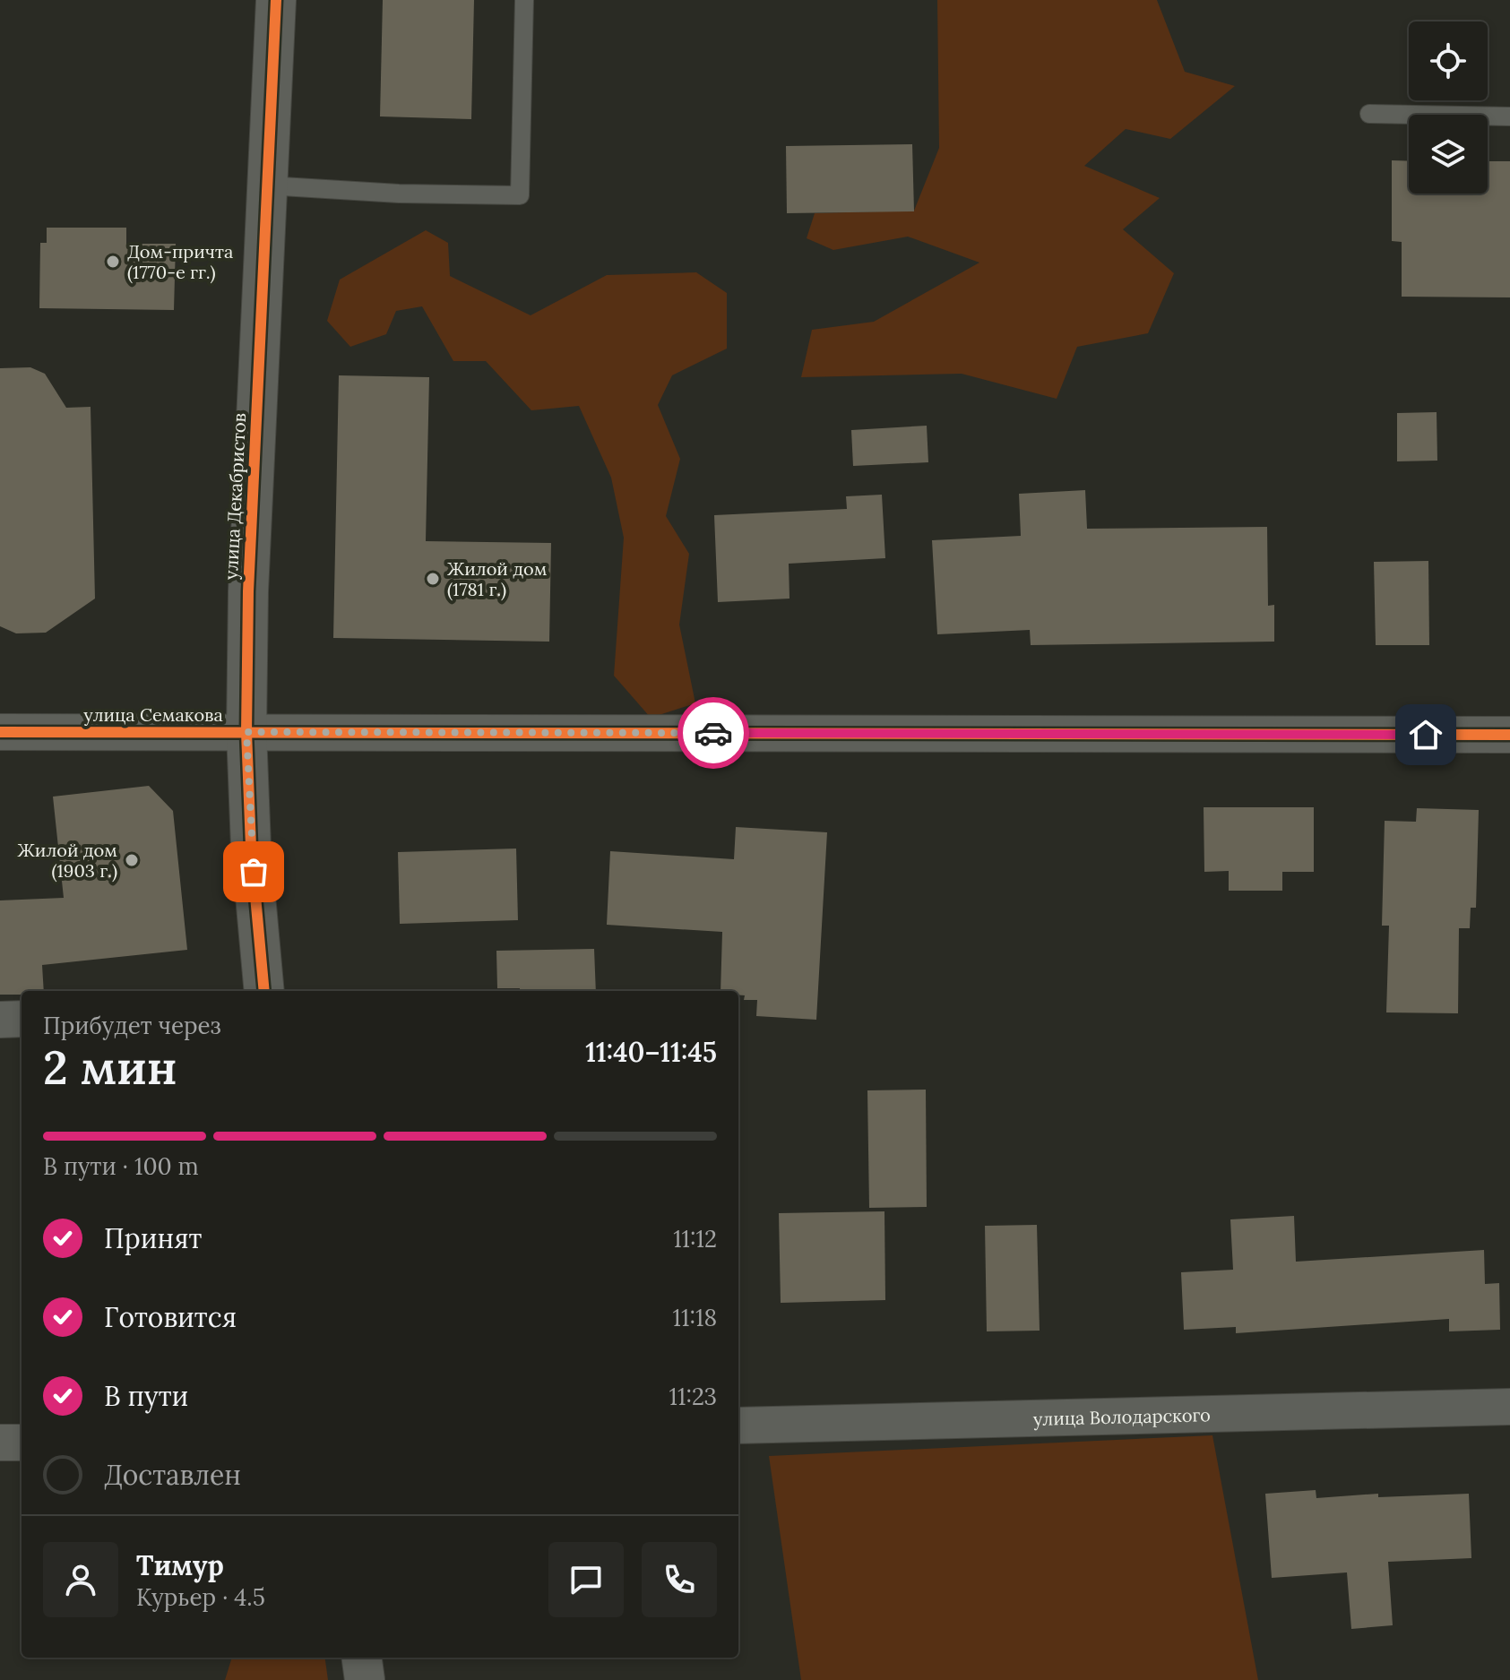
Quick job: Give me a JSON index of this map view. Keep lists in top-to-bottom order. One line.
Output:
{"streets":{"street":["улица Декабристов","улица Семакова","улица Володарского"]},"crossings":[["улица Декабристов","улица Семакова"]],"places":["Дом-причта (1770-е гг.)","Жилой дом (1781 г.)","Жилой дом (1903 г.)"],"page":{"heading":["2 мин","Прибудет через","11:40–11:45"],"panel":["Тимур","Курьер · 4.5"],"bar":"В пути · 100 m","list":[["Принят","11:12"],["Готовится","11:18"],["В пути","11:23"],"Доставлен"]}}
